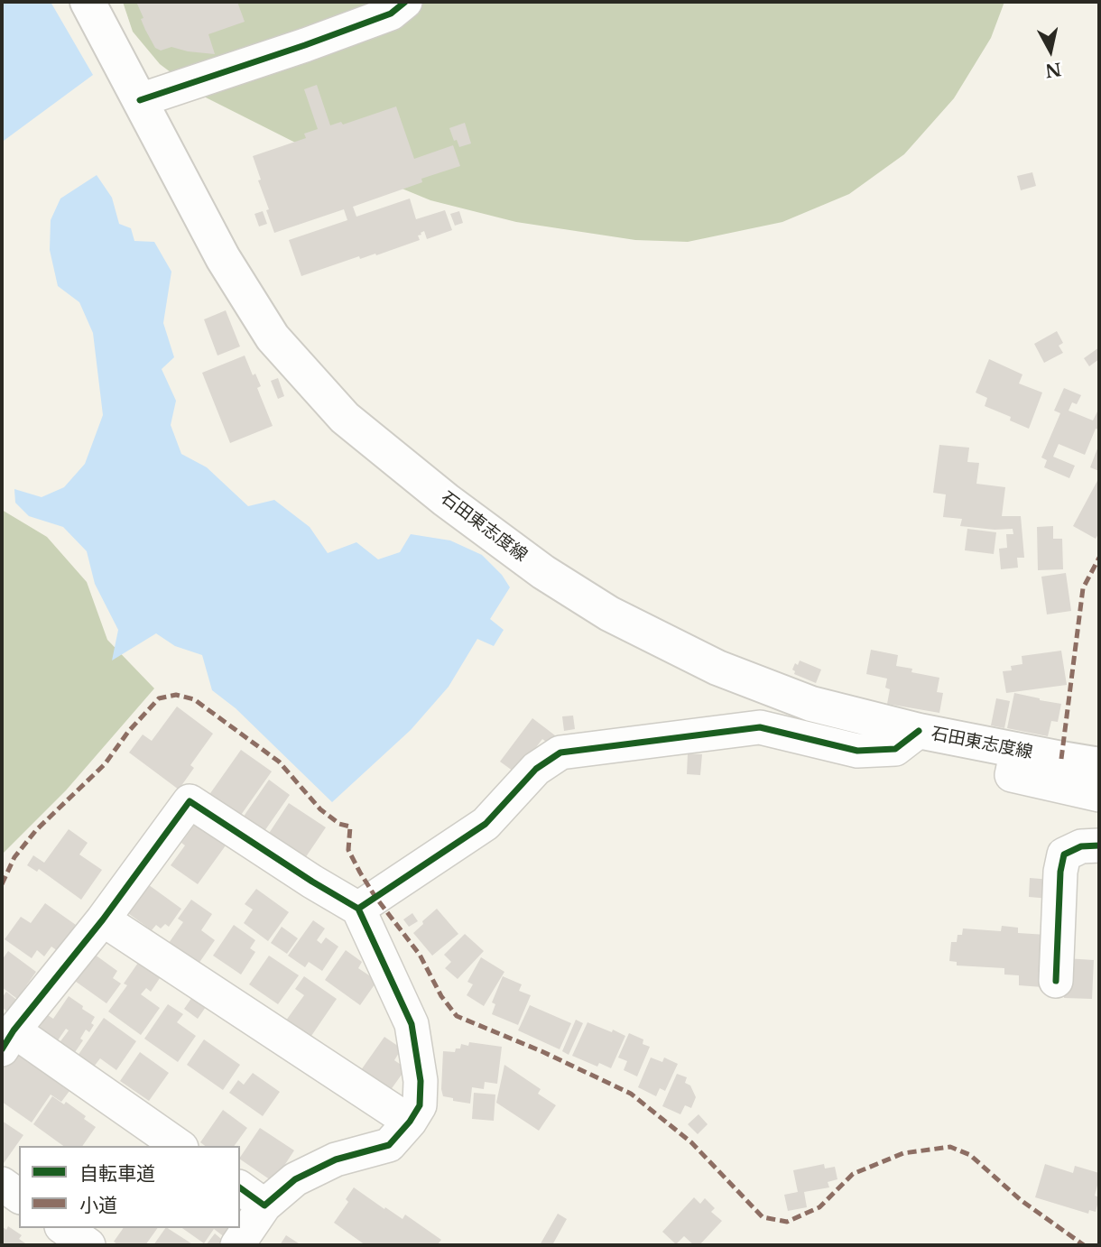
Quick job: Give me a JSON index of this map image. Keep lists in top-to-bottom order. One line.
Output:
{"streets":{"main road":["石田東志度線"]},"legend":["自転車道","小道"],"north":"bottom"}
